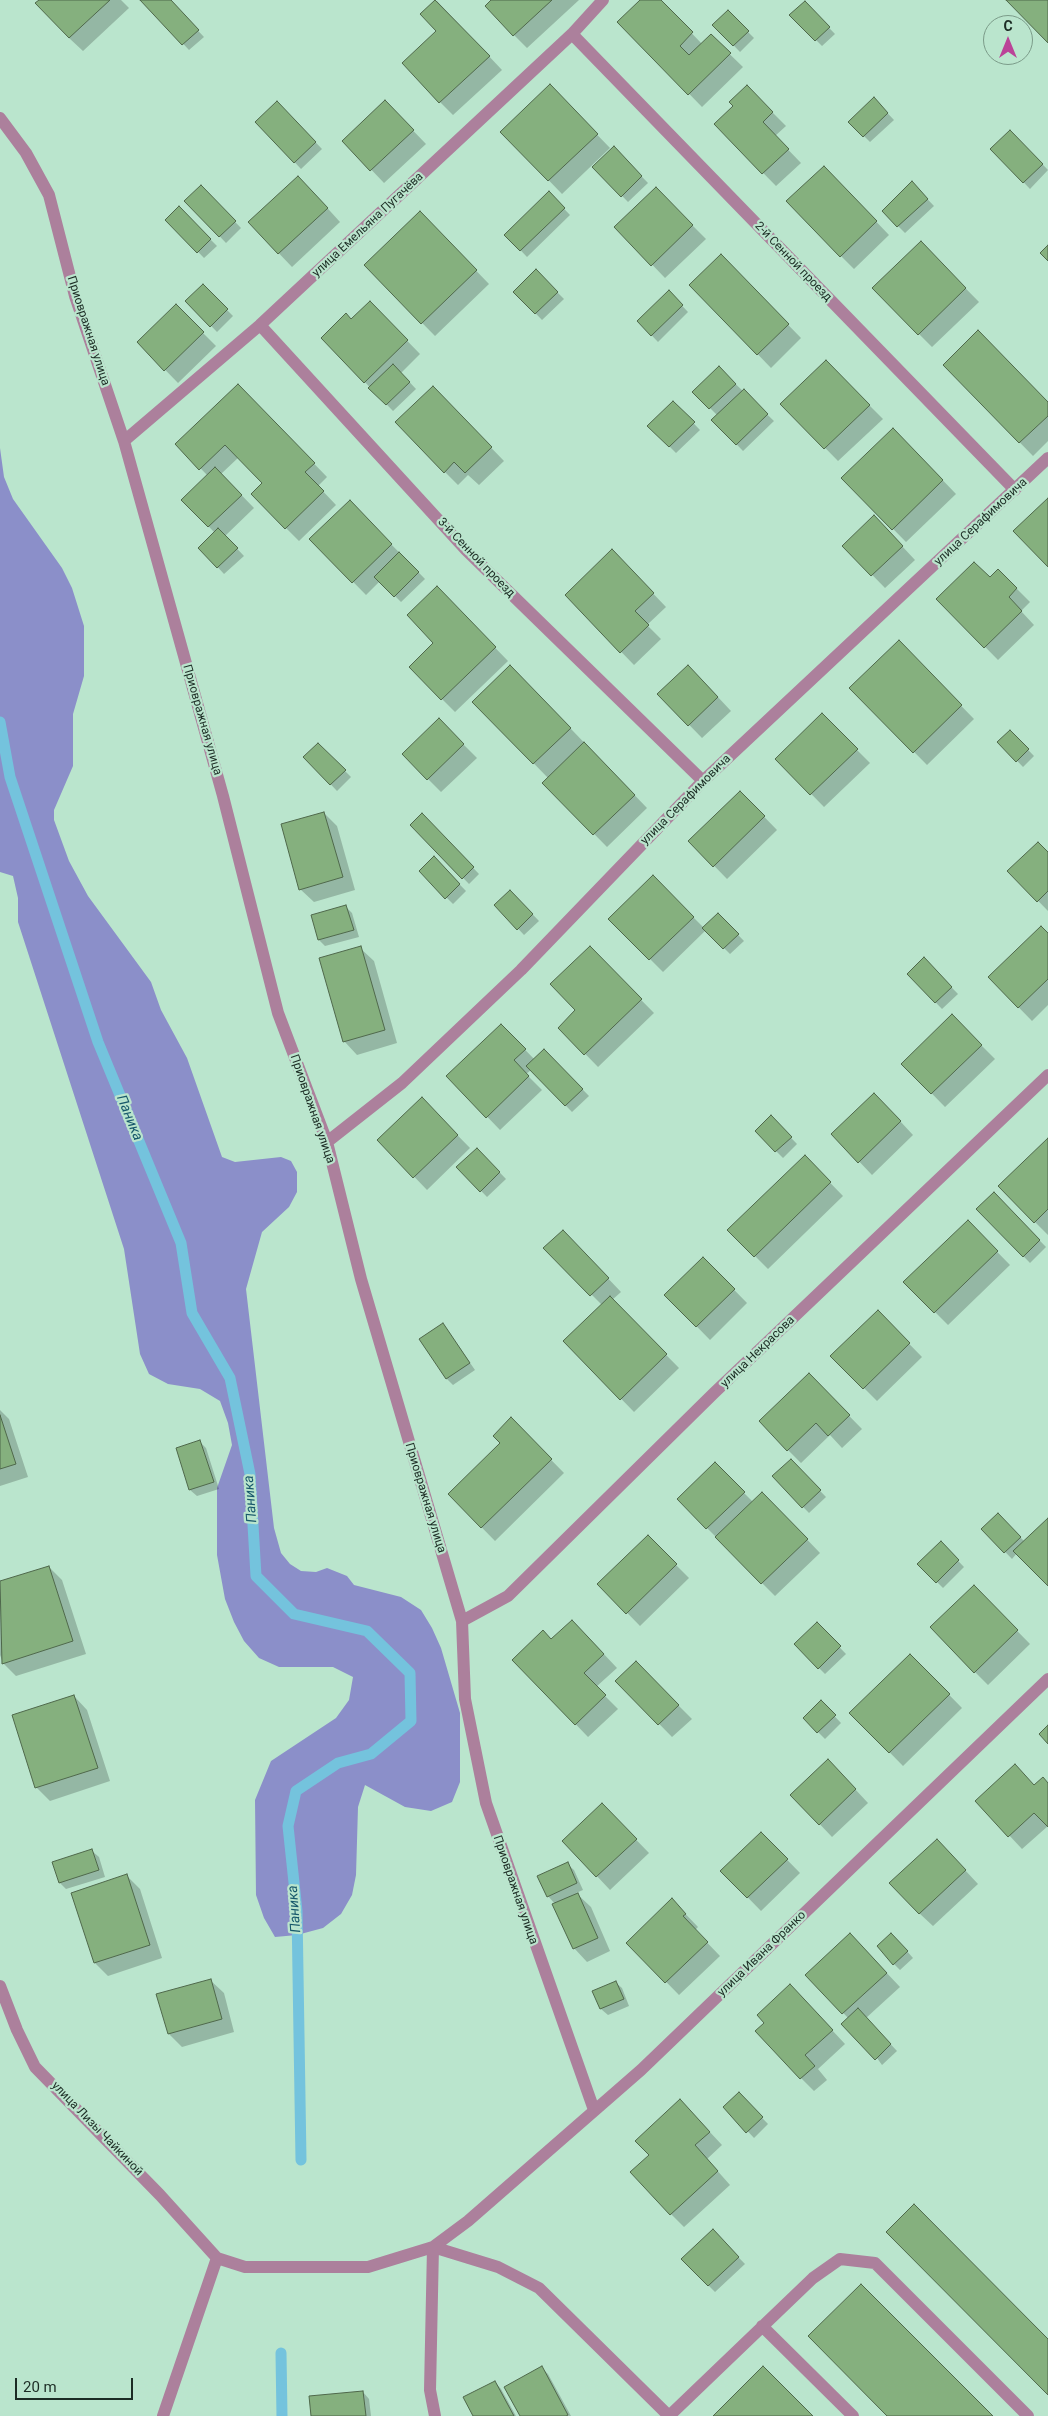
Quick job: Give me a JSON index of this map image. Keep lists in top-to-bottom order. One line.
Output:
{"streets":{"street":["улица Емельяна Пугачёва","2-й Сенной проезд","Приовражная улица","улица Серафимовича","3-й Сенной проезд","улица Некрасова","улица Ивана Франко","улица Лизы Чайкиной"]},"crossings":[["улица Емельяна Пугачёва","2-й Сенной проезд"],["улица Емельяна Пугачёва","Приовражная улица"],["улица Емельяна Пугачёва","3-й Сенной проезд"],["2-й Сенной проезд","улица Серафимовича"],["Приовражная улица","улица Серафимовича"],["Приовражная улица","улица Некрасова"],["Приовражная улица","улица Ивана Франко"],["улица Серафимовича","3-й Сенной проезд"]],"water":["Паника"],"scale_bar":"20 m","north":"top"}
